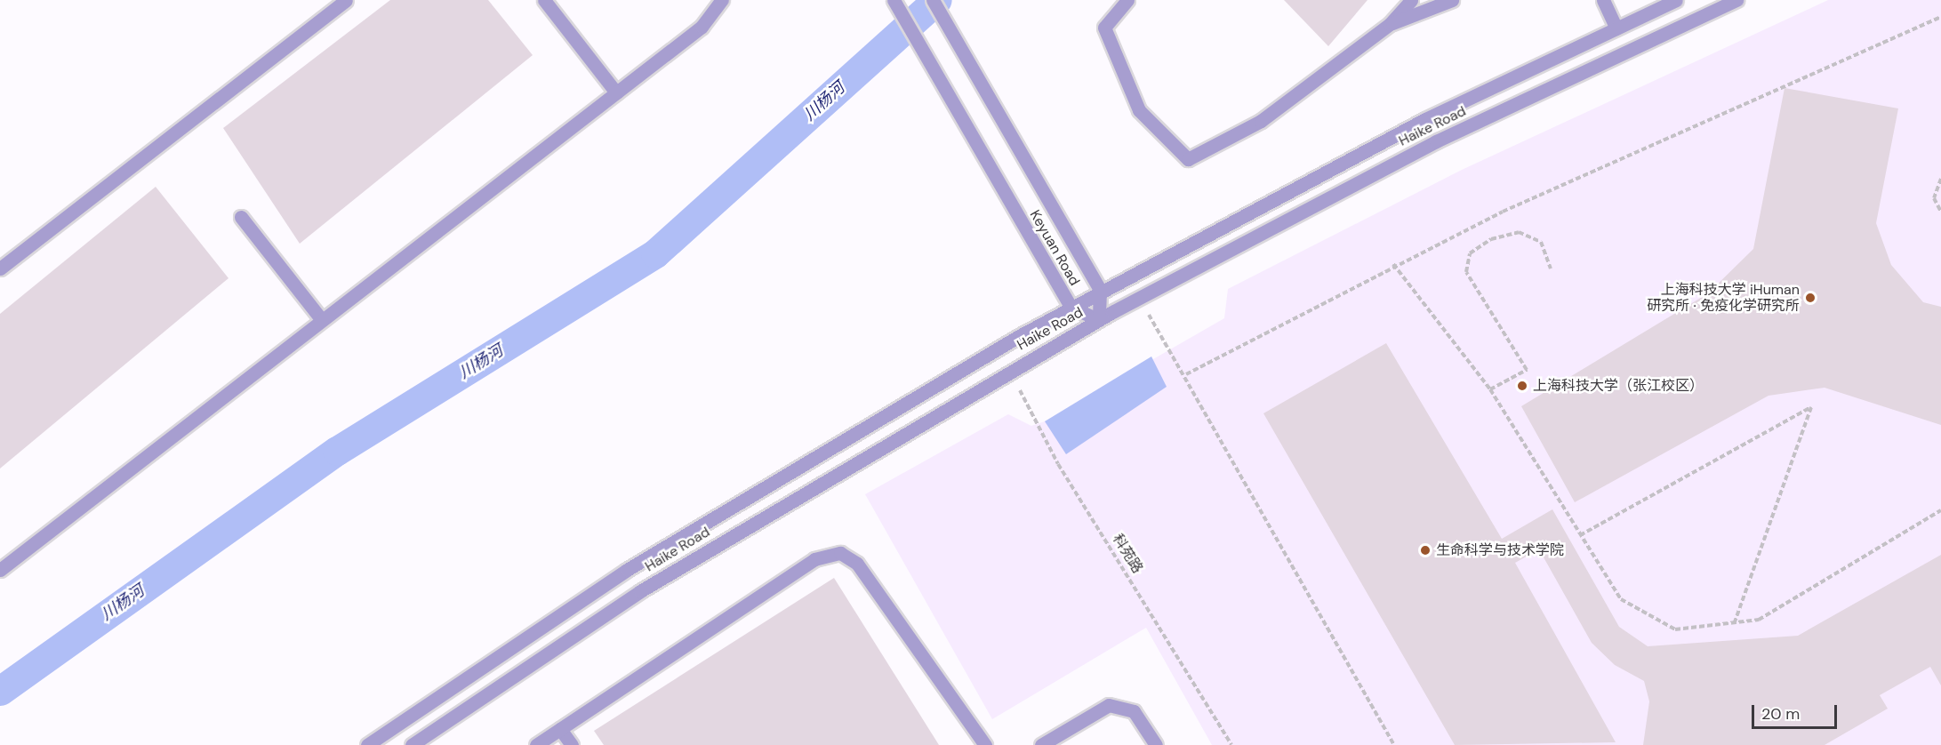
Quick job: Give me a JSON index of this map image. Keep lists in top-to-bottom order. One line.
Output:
{"streets":{"street":["Haike Road","Keyuan Road"],"path":["科苑路"]},"crossings":[["Haike Road","Keyuan Road"],["Haike Road","科苑路"]],"water":["川杨河"],"places":["上海科技大学 iHuman 研究所 · 免疫化学研究所","上海科技大学（张江校区）","生命科学与技术学院"],"scale_bar":"20 m"}
